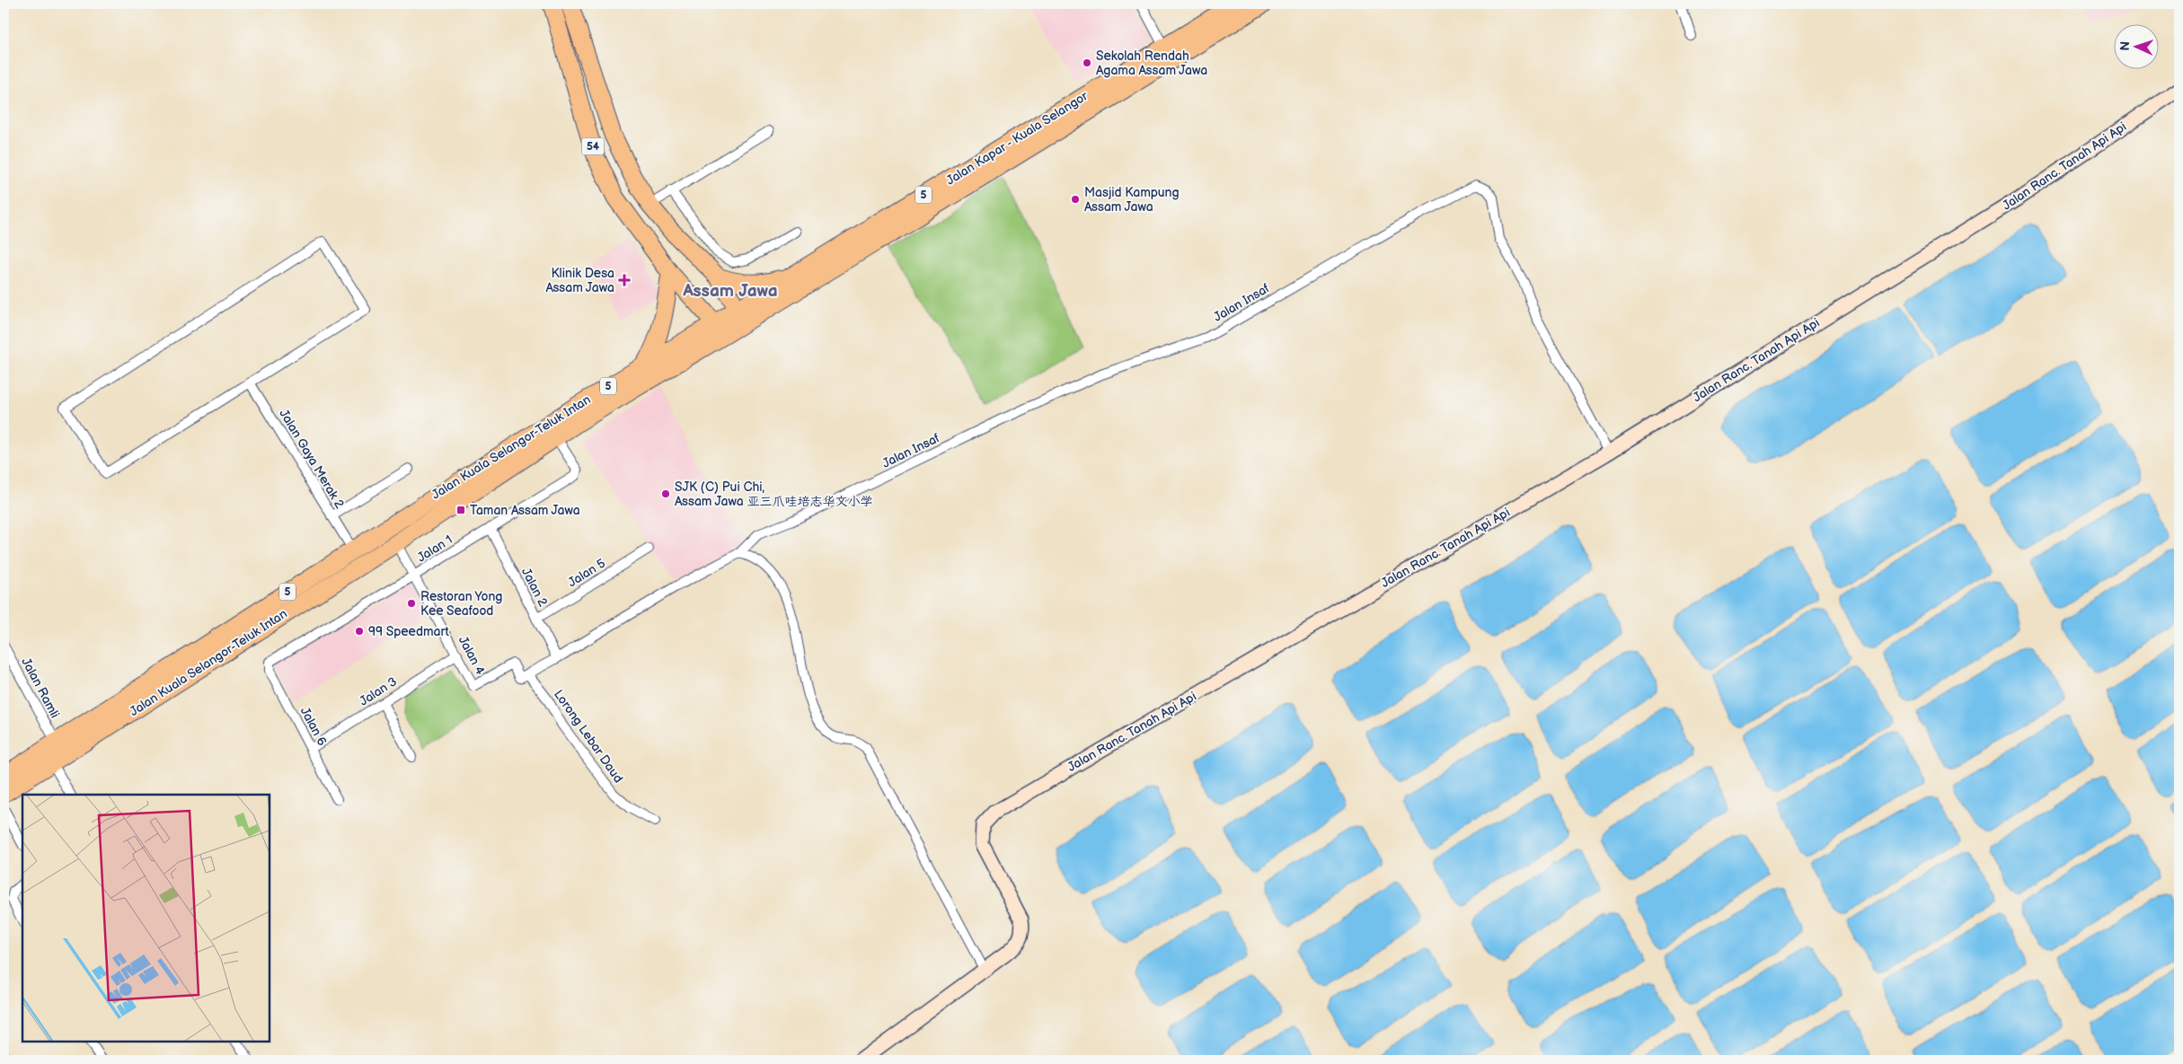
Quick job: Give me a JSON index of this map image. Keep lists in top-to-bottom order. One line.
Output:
{"streets":{"highway":["Jalan Kapar - Kuala Selangor","54","5","Jalan Kuala Selangor-Teluk Intan"],"street":["Jalan Ranc. Tanah Api Api","Jalan Insaf","Jalan Gaya Merak 2","Jalan 1","Jalan 5","Jalan 2","Jalan 4","Jalan Ramli","Jalan 3","Jalan 6","Lorong Lebar Daud"]},"crossings":[["Jalan Kapar - Kuala Selangor","54"],["Jalan Kapar - Kuala Selangor","Jalan Kuala Selangor-Teluk Intan"],["54","Jalan Kuala Selangor-Teluk Intan"],["Jalan Ranc. Tanah Api Api","Jalan Insaf"],["Jalan Kuala Selangor-Teluk Intan","Jalan Gaya Merak 2"],["Jalan Kuala Selangor-Teluk Intan","Jalan 1"],["Jalan Kuala Selangor-Teluk Intan","Jalan 4"],["Jalan Kuala Selangor-Teluk Intan","Jalan Ramli"],["Jalan 1","Jalan 2"],["Jalan 1","Jalan 4"],["Jalan 1","Jalan 6"],["Jalan 5","Jalan 2"],["Jalan 4","Jalan 3"],["Jalan 4","Lorong Lebar Daud"],["Jalan 3","Jalan 6"]],"districts":["Assam Jawa"],"places":{"other":["Sekolah Rendah Agama Assam Jawa","Masjid Kampung Assam Jawa","SJK (C) Pui Chi, Assam Jawa 亚三爪哇培志华文小学","Restoran Yong Kee Seafood","99 Speedmart"],"health":["Klinik Desa Assam Jawa"],"transit":["Taman Assam Jawa"]},"north":"left"}
